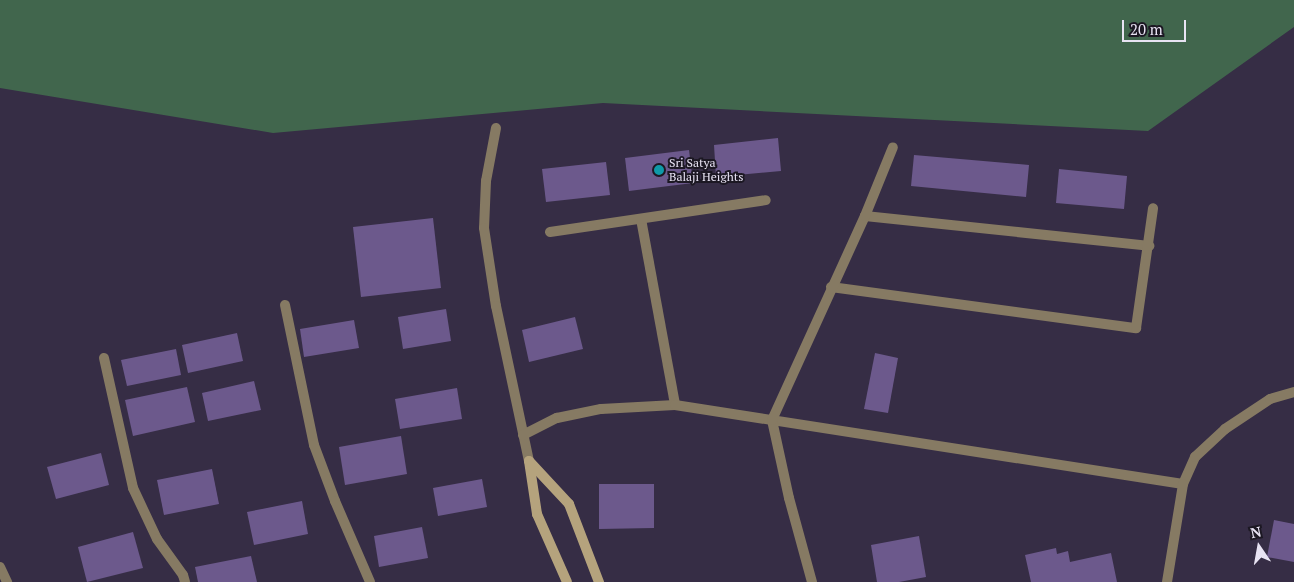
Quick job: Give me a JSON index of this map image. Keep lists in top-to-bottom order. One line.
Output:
{"places":["Sri Satya Balaji Heights"],"scale_bar":"20 m","north":"top"}
